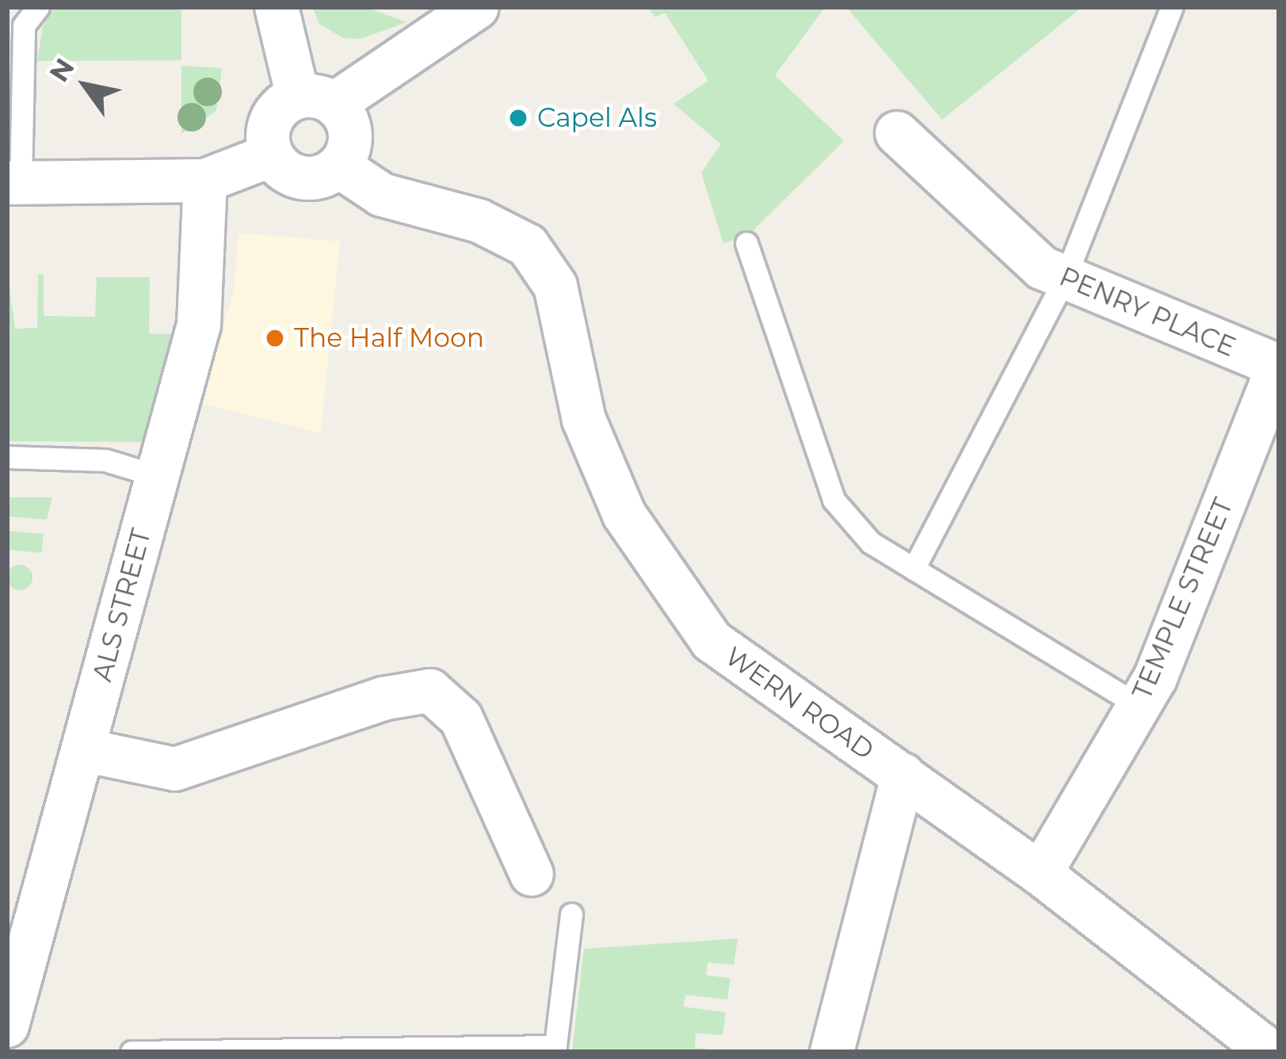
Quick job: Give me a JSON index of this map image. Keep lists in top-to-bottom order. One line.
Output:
{"streets":{"street":["PENRY PLACE","TEMPLE STREET","ALS STREET","WERN ROAD"]},"crossings":[["PENRY PLACE","TEMPLE STREET"],["TEMPLE STREET","WERN ROAD"]],"places":["Capel Als","The Half Moon"],"north":"top left"}
